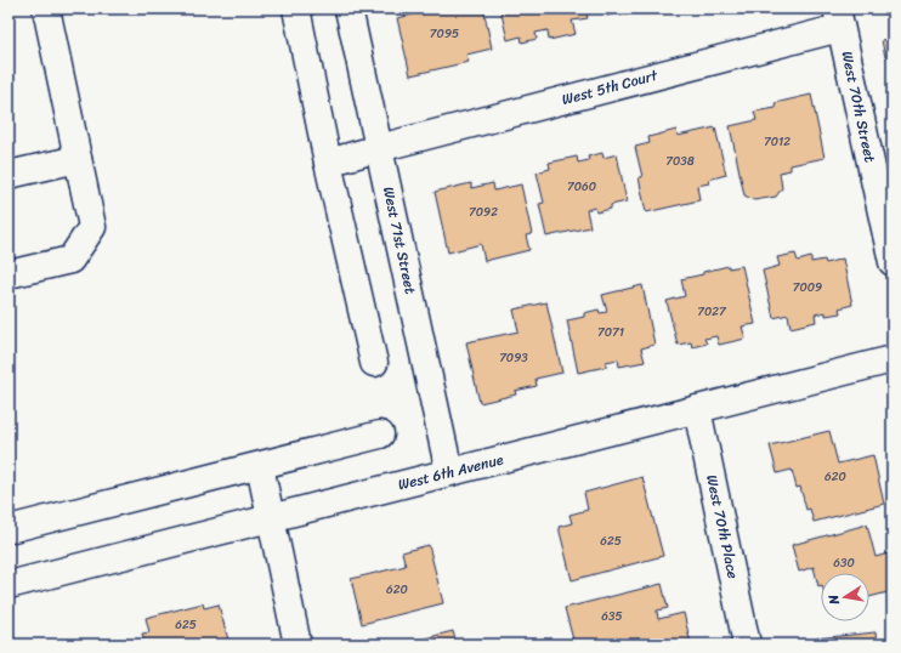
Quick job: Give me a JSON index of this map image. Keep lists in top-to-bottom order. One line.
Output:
{"streets":{"street":["West 5th Court","West 70th Street","West 71st Street","West 6th Avenue","West 70th Place"]},"crossings":[["West 5th Court","West 70th Street"],["West 5th Court","West 71st Street"],["West 71st Street","West 6th Avenue"],["West 6th Avenue","West 70th Place"]],"house_numbers":["7095","7012","7038","7060","7092","7009","7027","7071","7093","620","625","630","620","635","625"],"north":"left"}
